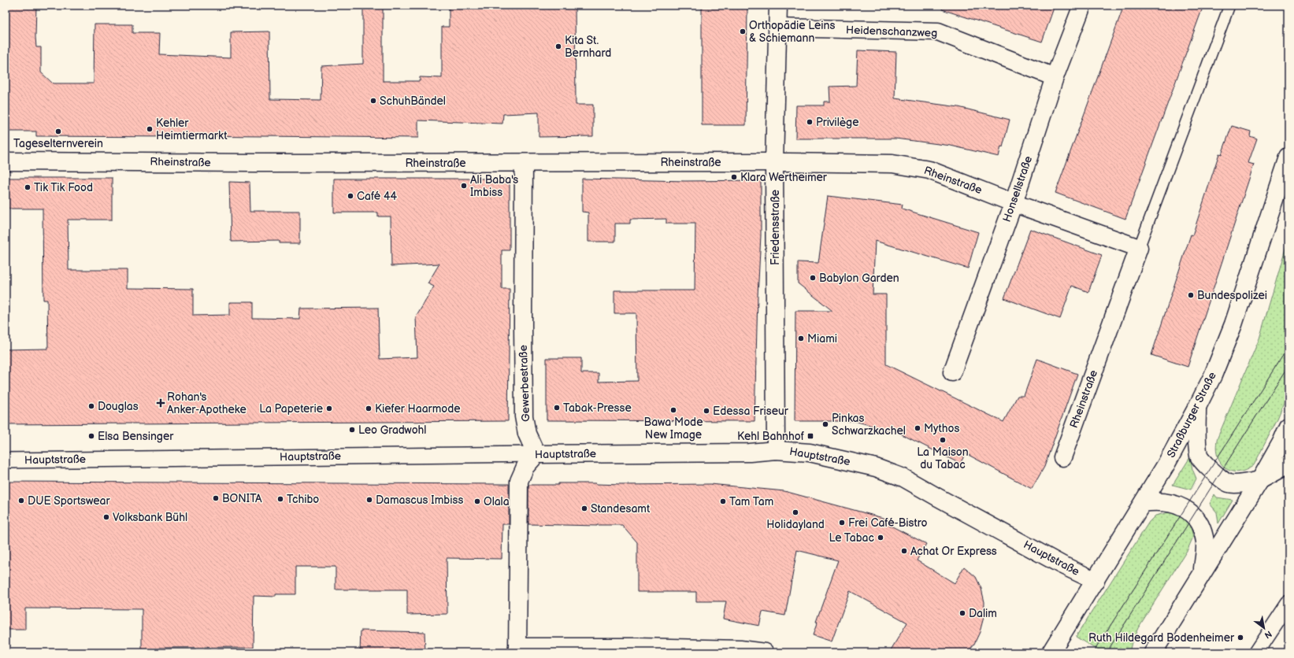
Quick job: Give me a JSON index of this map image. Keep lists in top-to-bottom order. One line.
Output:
{"streets":{"street":["Heidenschanzweg","Rheinstraße","Honsellstraße","Friedensstraße","Gewerbestraße","Straßburger Straße","Hauptstraße"]},"crossings":[["Heidenschanzweg","Honsellstraße"],["Heidenschanzweg","Friedensstraße"],["Rheinstraße","Honsellstraße"],["Rheinstraße","Friedensstraße"],["Rheinstraße","Gewerbestraße"],["Friedensstraße","Hauptstraße"],["Gewerbestraße","Hauptstraße"],["Straßburger Straße","Hauptstraße"]],"places":{"other":["Orthopädie Leins & Schiemann","Kita St. Bernhard","SchuhBändel","Privilège","Kehler Heimtiermarkt","Tageselternverein","Klara Wertheimer","Ali Baba's Imbiss","Tik Tik Food","Café 44","Babylon Garden","Bundespolizei","Miami","Douglas","Tabak-Presse","La Papeterie","Kiefer Haarmode","Bawa Mode New Image","Edessa Friseur","Pinkas Schwarzkachel","Mythos","Leo Gradwohl","Elsa Bensinger","La Maison du Tabac","BONITA","Tchibo","Damascus Imbiss","DUE Sportswear","Olala","Tam Tam","Standesamt","Holidayland","Volksbank Bühl","Frei Café-Bistro","Le Tabac","Achat Or Express","Dalim","Ruth Hildegard Bodenheimer"],"health":["Rohan's Anker-Apotheke"],"transit":["Kehl Bahnhof"]},"north":"bottom right"}
